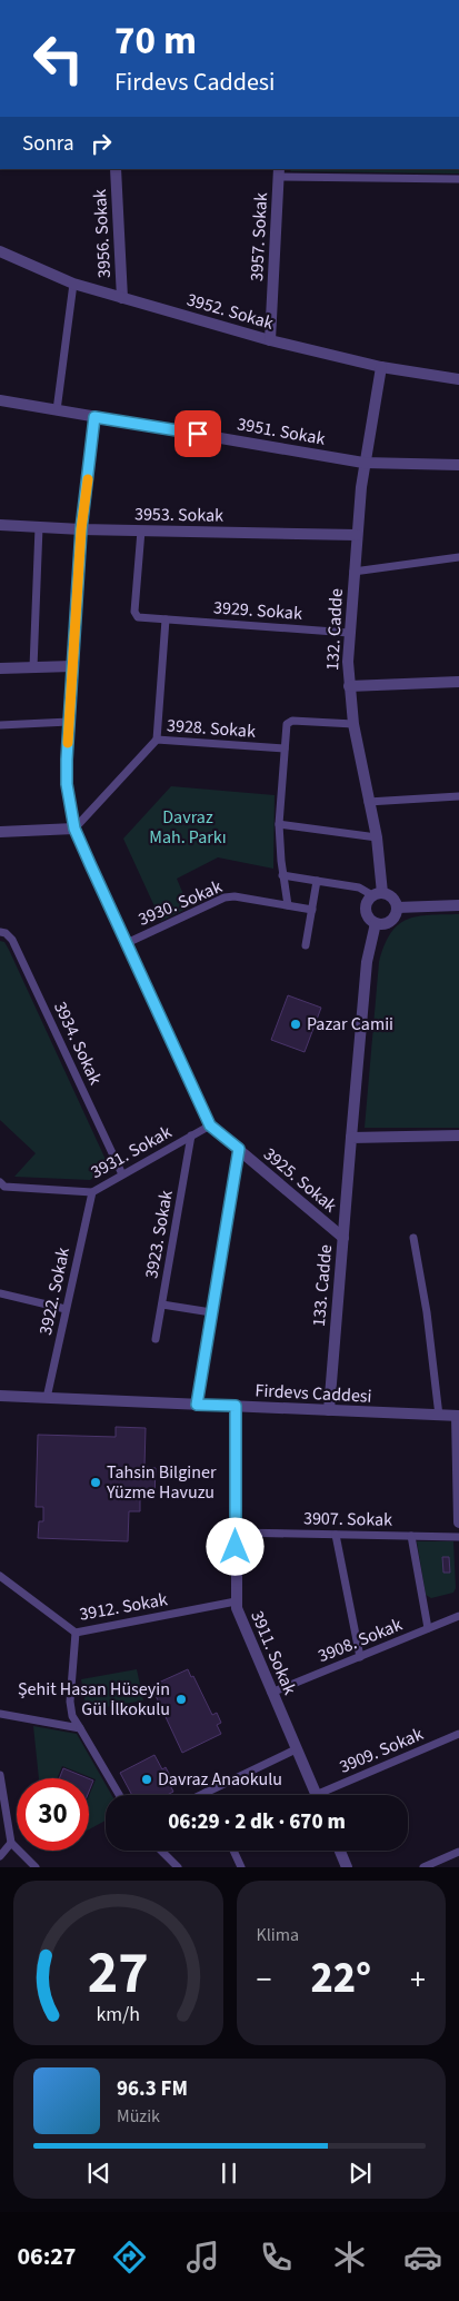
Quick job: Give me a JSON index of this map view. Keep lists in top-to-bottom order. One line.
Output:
{"streets":{"street":["3956. Sokak","3957. Sokak","3952. Sokak","3951. Sokak","3953. Sokak","132. Cadde","3925. Sokak","133. Cadde","Firdevs Caddesi","3911. Sokak"],"lane":["3929. Sokak","3928. Sokak","3930. Sokak","3934. Sokak","3931. Sokak","3923. Sokak","3922. Sokak","3907. Sokak","3912. Sokak","3908. Sokak","3909. Sokak"]},"crossings":[["3956. Sokak","3952. Sokak"],["3957. Sokak","3952. Sokak"],["3952. Sokak","132. Cadde"],["3951. Sokak","132. Cadde"],["3951. Sokak","3925. Sokak"],["3953. Sokak","3929. Sokak"],["3953. Sokak","132. Cadde"],["3953. Sokak","3925. Sokak"],["3929. Sokak","132. Cadde"],["3928. Sokak","3925. Sokak"],["3930. Sokak","3925. Sokak"],["3934. Sokak","3931. Sokak"],["3931. Sokak","3925. Sokak"],["3931. Sokak","3923. Sokak"],["3931. Sokak","3922. Sokak"],["3925. Sokak","133. Cadde"],["133. Cadde","Firdevs Caddesi"],["3922. Sokak","Firdevs Caddesi"],["Firdevs Caddesi","3911. Sokak"],["3907. Sokak","3911. Sokak"],["3912. Sokak","3911. Sokak"],["3908. Sokak","3911. Sokak"]],"parks":["Davraz Mah. Parkı"],"places":["Pazar Camii","Tahsin Bilginer Yüzme Havuzu","Şehit Hasan Hüseyin Gül İlkokulu","Davraz Anaokulu"],"page":{"turn":["70 m","Firdevs Caddesi"],"then":"Sonra","limit":"30","trip":"06:29 · 2 dk · 670 m","tile":"Klima","heat":["−","22°","+"],"song":["96.3 FM","Müzik"],"tabs":"06:27","gauge":["27","km/h"]}}
